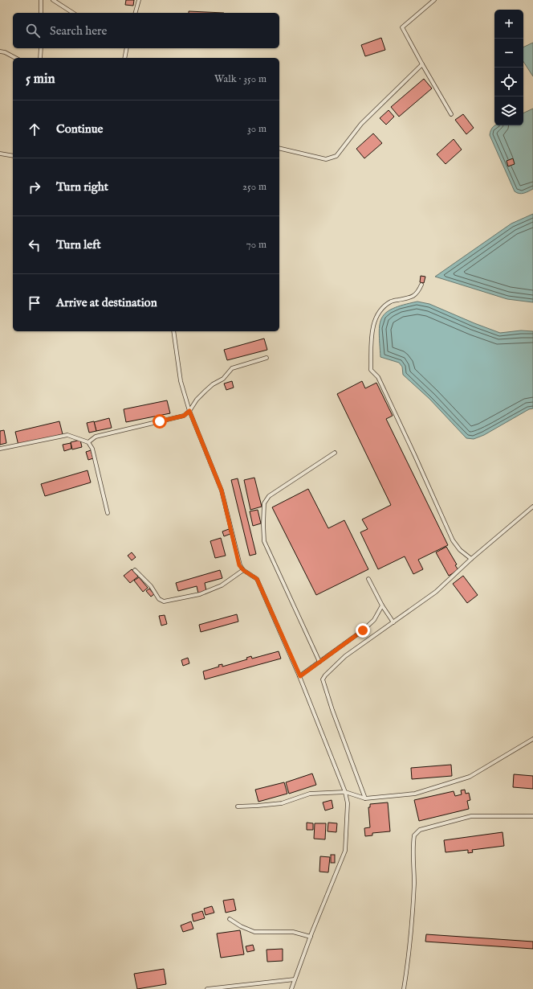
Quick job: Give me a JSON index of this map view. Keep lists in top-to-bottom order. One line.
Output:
{"page":{"map_buttons":["+","−"],"search":"Search here","heading":["5 min","Walk · 350 m"],"list":[["Continue","30 m"],["Turn right","250 m"],["Turn left","70 m"],"Arrive at destination"]}}
